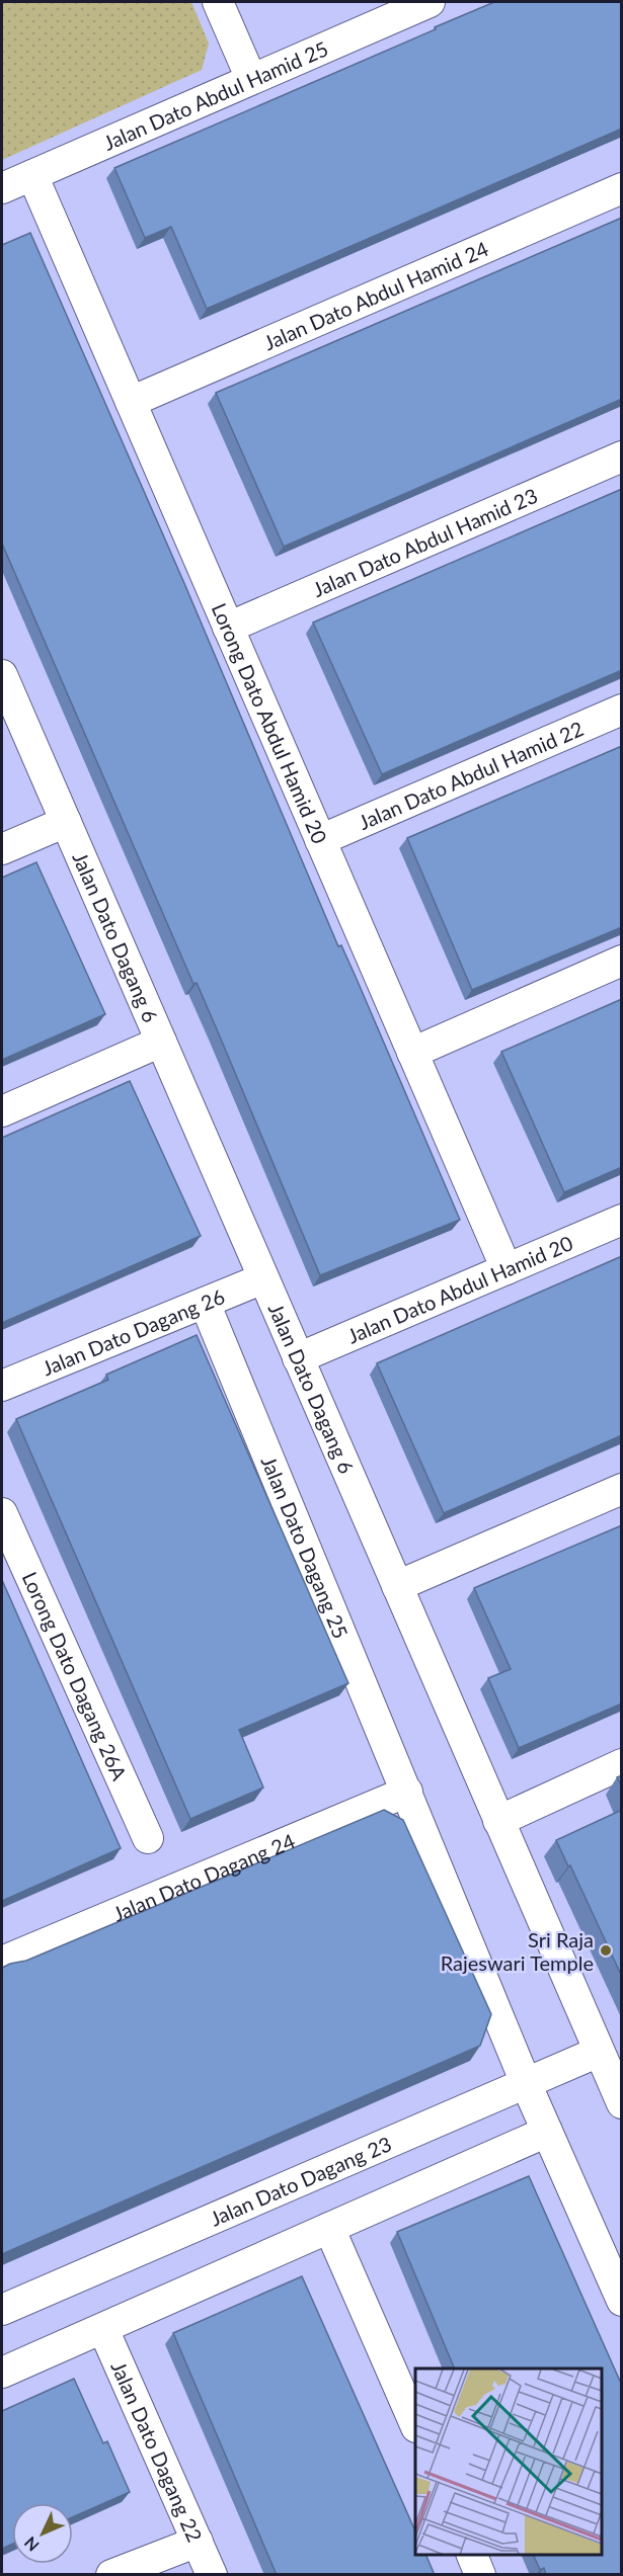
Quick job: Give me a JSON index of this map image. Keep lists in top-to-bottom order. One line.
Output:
{"streets":{"street":["Jalan Dato Abdul Hamid 25","Jalan Dato Abdul Hamid 24","Jalan Dato Abdul Hamid 23","Lorong Dato Abdul Hamid 20","Jalan Dato Abdul Hamid 22","Jalan Dato Dagang 6","Jalan Dato Abdul Hamid 20","Jalan Dato Dagang 26","Jalan Dato Dagang 25","Lorong Dato Dagang 26A","Jalan Dato Dagang 24","Jalan Dato Dagang 23","Jalan Dato Dagang 22"]},"crossings":[["Jalan Dato Abdul Hamid 25","Lorong Dato Abdul Hamid 20"],["Jalan Dato Abdul Hamid 24","Lorong Dato Abdul Hamid 20"],["Jalan Dato Abdul Hamid 23","Lorong Dato Abdul Hamid 20"],["Lorong Dato Abdul Hamid 20","Jalan Dato Abdul Hamid 22"],["Lorong Dato Abdul Hamid 20","Jalan Dato Abdul Hamid 20"],["Jalan Dato Dagang 6","Jalan Dato Abdul Hamid 20"],["Jalan Dato Dagang 6","Jalan Dato Dagang 26"],["Jalan Dato Dagang 6","Jalan Dato Dagang 23"],["Jalan Dato Dagang 26","Jalan Dato Dagang 25"],["Jalan Dato Dagang 25","Jalan Dato Dagang 24"],["Jalan Dato Dagang 25","Jalan Dato Dagang 23"]],"places":["Sri Raja Rajeswari Temple"],"north":"bottom left"}
